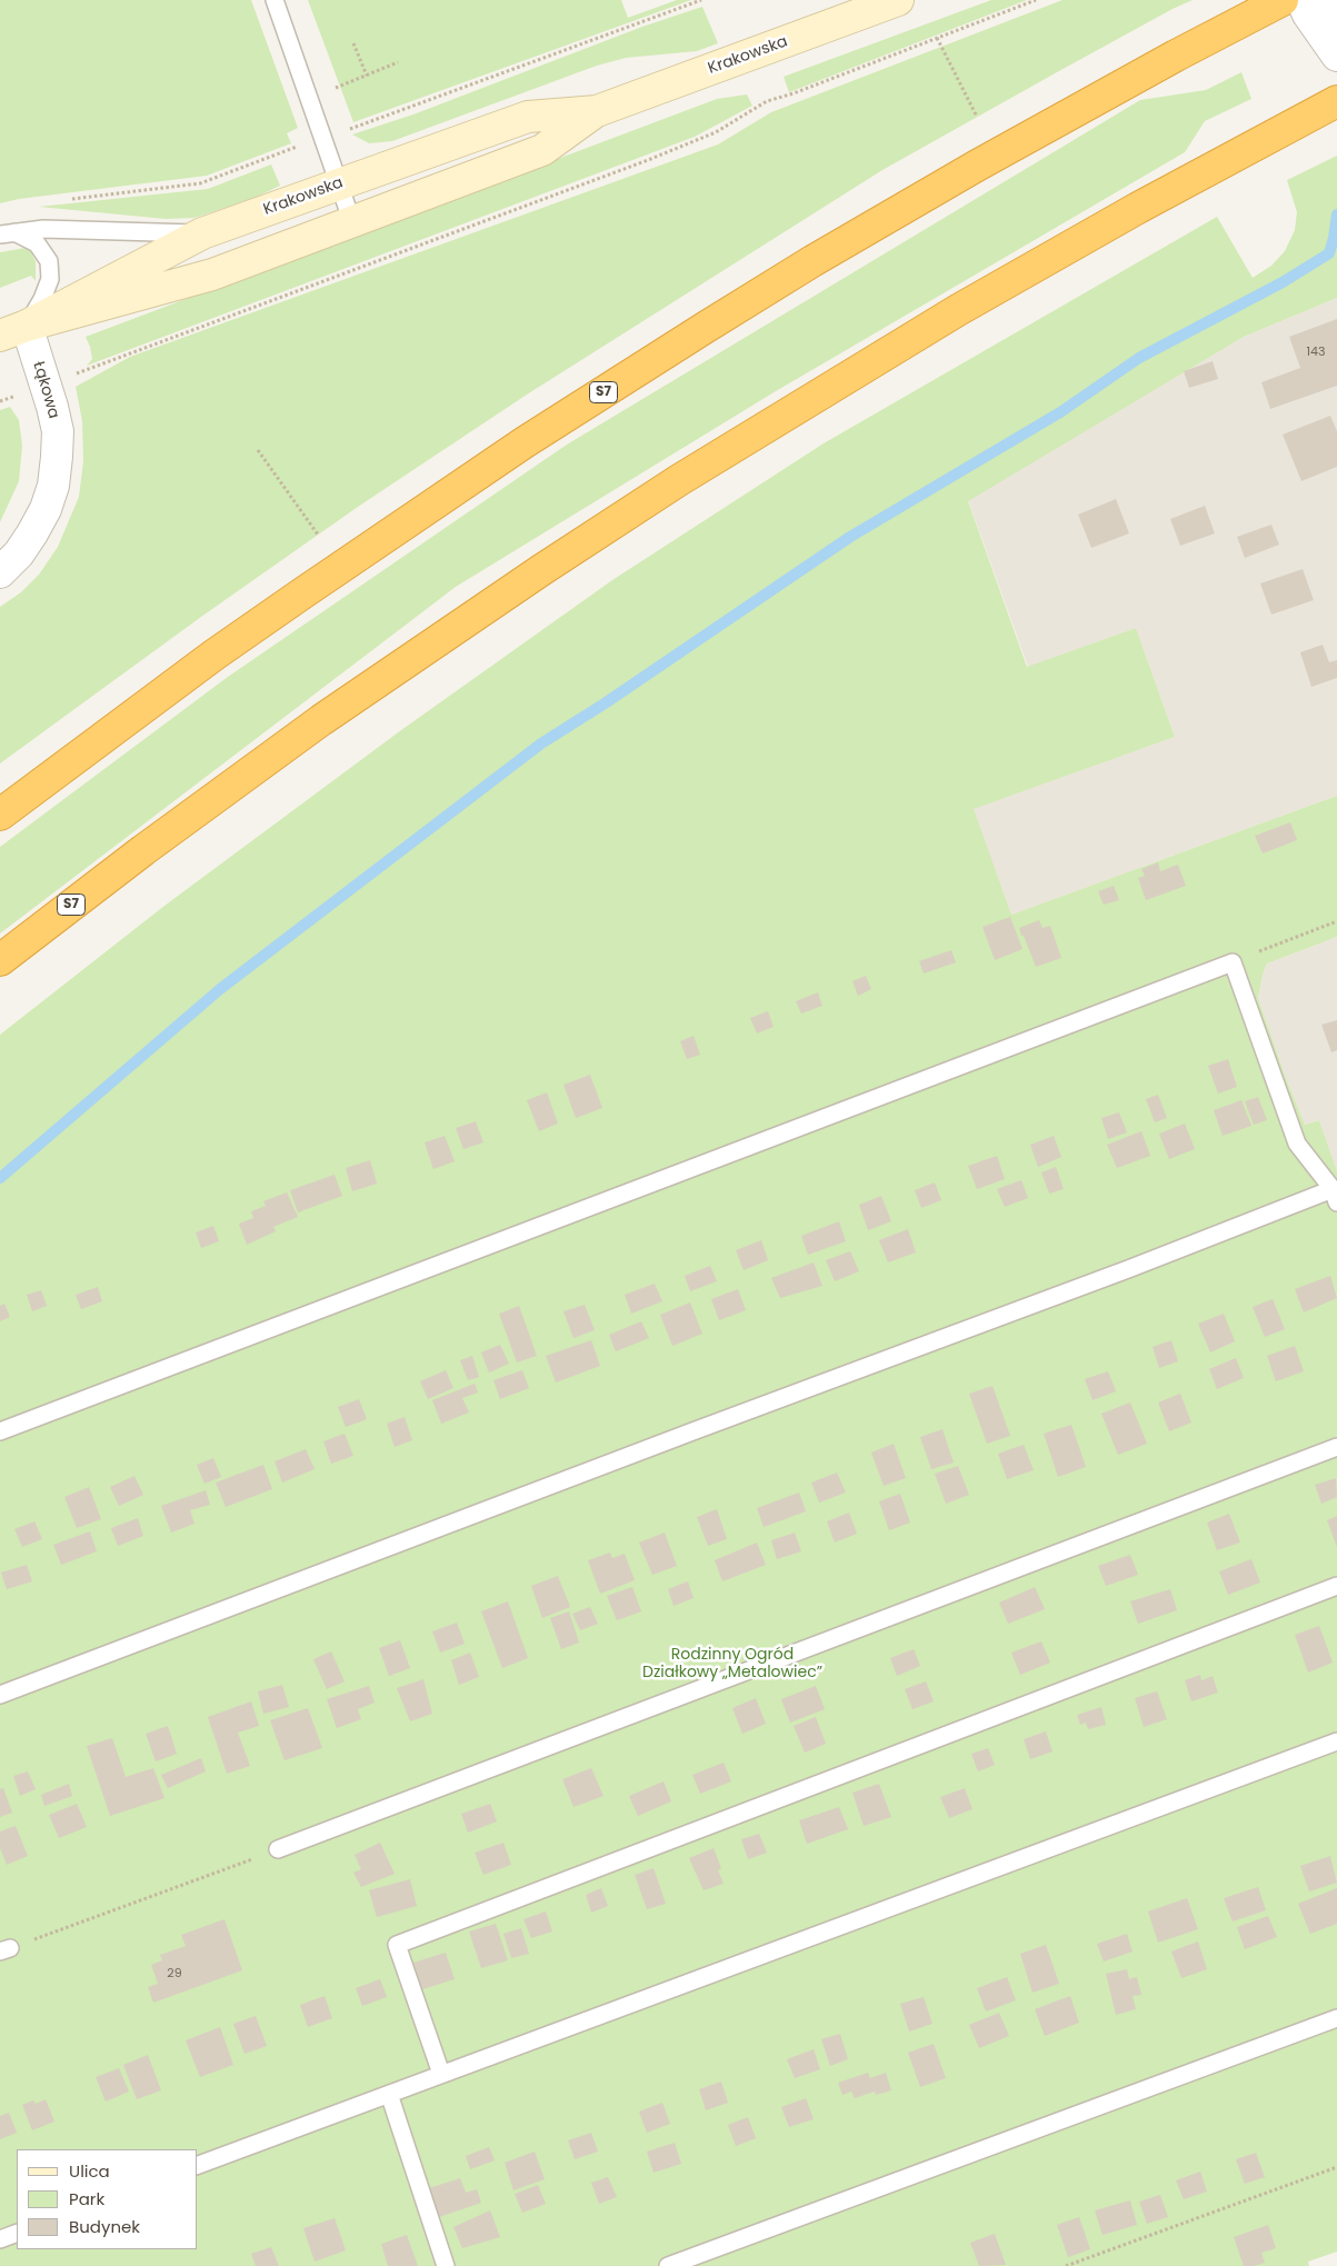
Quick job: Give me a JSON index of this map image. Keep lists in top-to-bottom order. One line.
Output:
{"streets":{"highway":["S7"],"street":["Krakowska","Łąkowa"]},"crossings":[["Krakowska","Łąkowa"]],"parks":["Rodzinny Ogród Działkowy „Metalowiec”"],"house_numbers":["143","29"],"legend":["Ulica","Park","Budynek"]}
